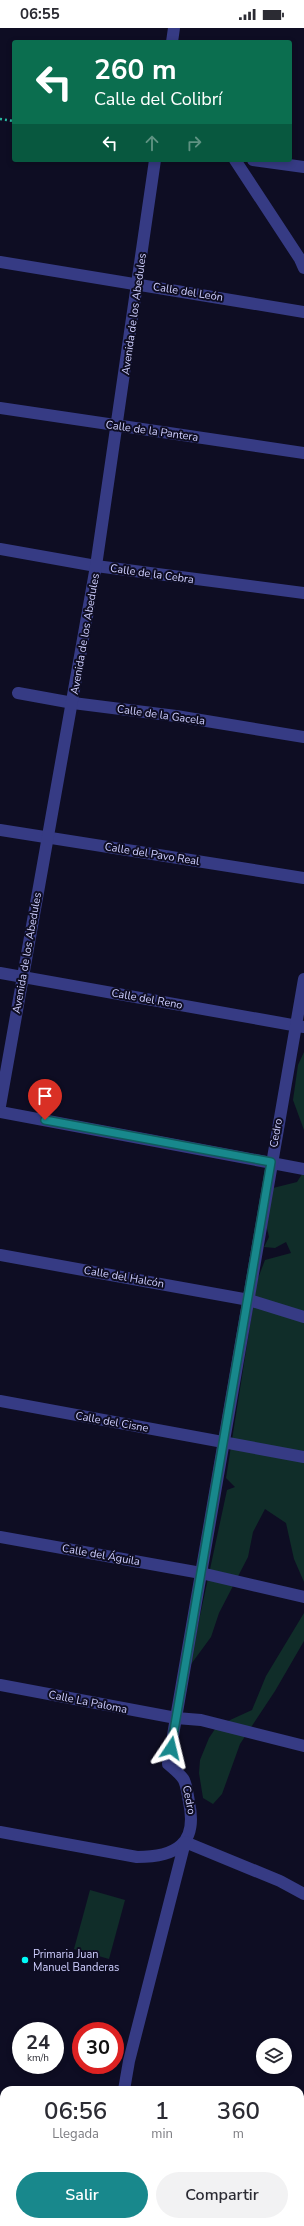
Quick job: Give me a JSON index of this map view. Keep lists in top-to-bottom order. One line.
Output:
{"streets":{"street":["Calle del León","Avenida de los Abedules","Calle de la Pantera","Calle de la Cebra","Calle de la Gacela","Calle del Pavo Real","Calle del Reno","Cedro","Calle del Halcón","Calle del Cisne","Calle del Águila","Calle La Paloma"]},"crossings":[["Calle del León","Avenida de los Abedules"],["Avenida de los Abedules","Calle de la Pantera"],["Avenida de los Abedules","Calle de la Cebra"],["Avenida de los Abedules","Calle de la Gacela"],["Avenida de los Abedules","Calle del Pavo Real"],["Avenida de los Abedules","Calle del Reno"],["Calle del Reno","Cedro"],["Cedro","Calle del Halcón"],["Cedro","Calle del Cisne"],["Cedro","Calle del Águila"],["Cedro","Calle La Paloma"]],"places":["Primaria Juan Manuel Banderas"],"page":{"status":"06:55","turn":["260 m","Calle del Colibrí"],"speed":"24 km/h","limit":"30","eta":["06:56","Llegada","1","min","360","m"],"buttons":["Salir","Compartir"]}}
